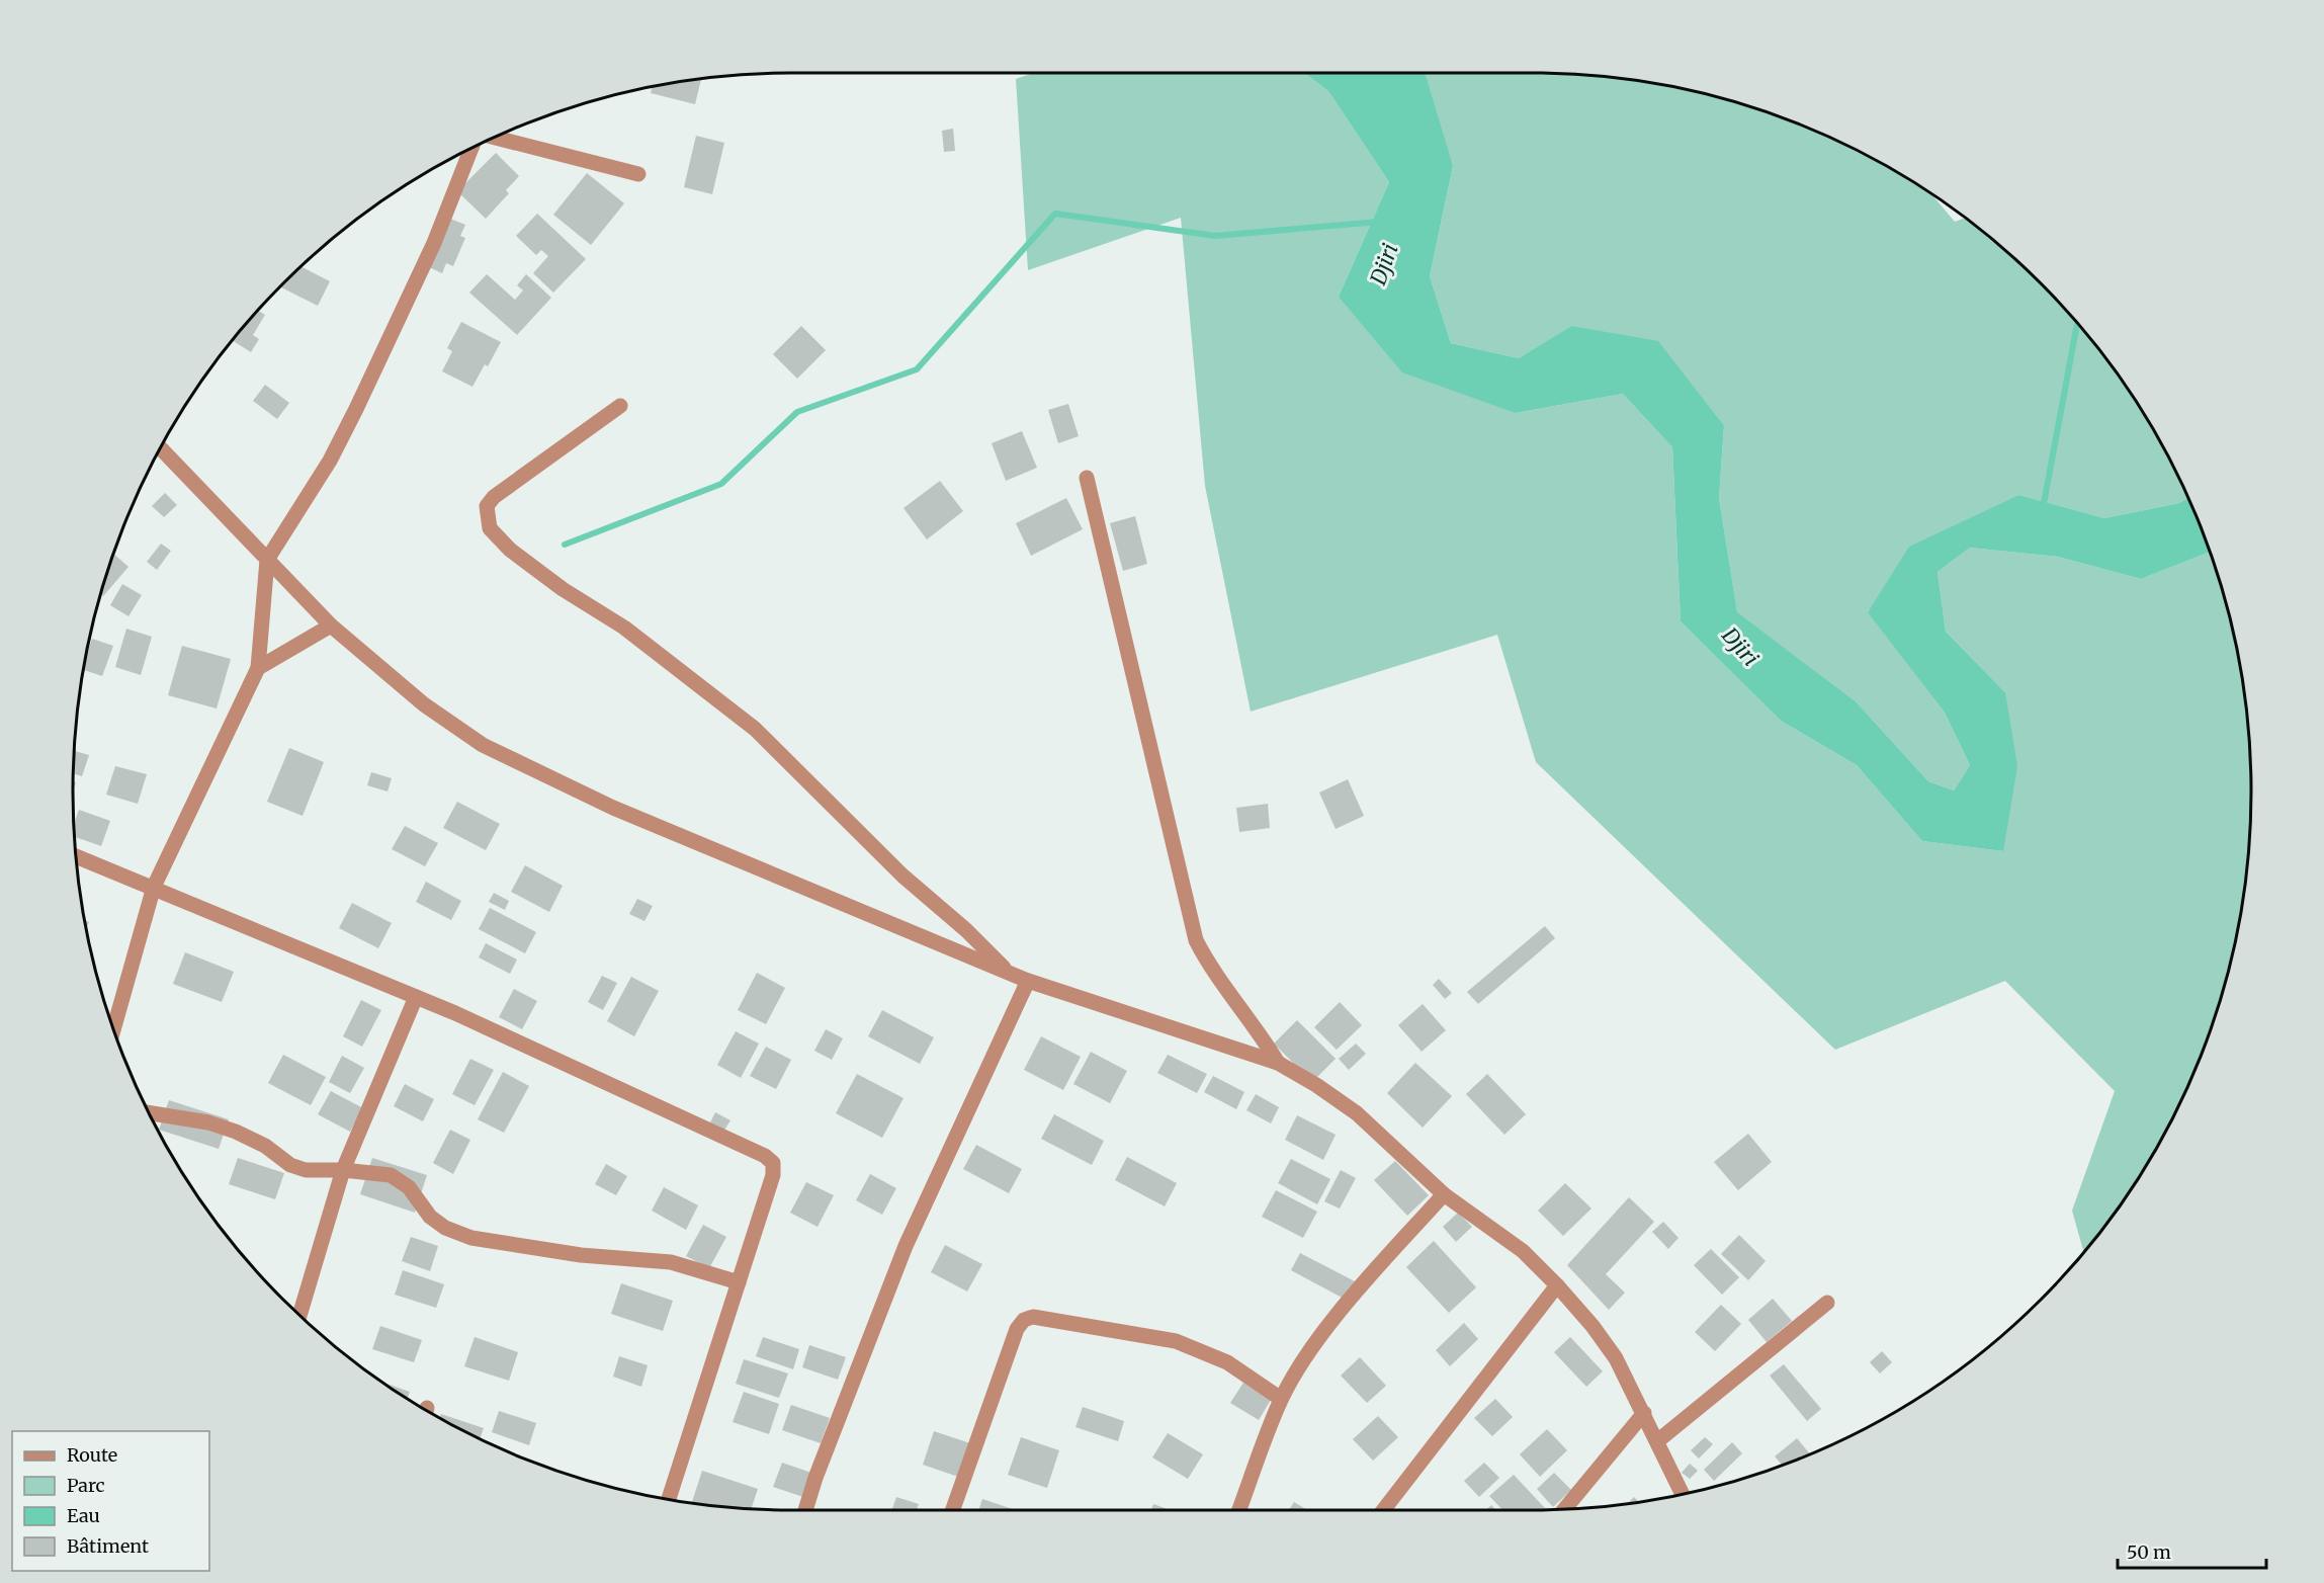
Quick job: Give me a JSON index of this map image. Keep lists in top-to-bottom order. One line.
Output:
{"water":["Djiri"],"legend":["Route","Parc","Eau","Bâtiment"],"scale_bar":"50 m"}
